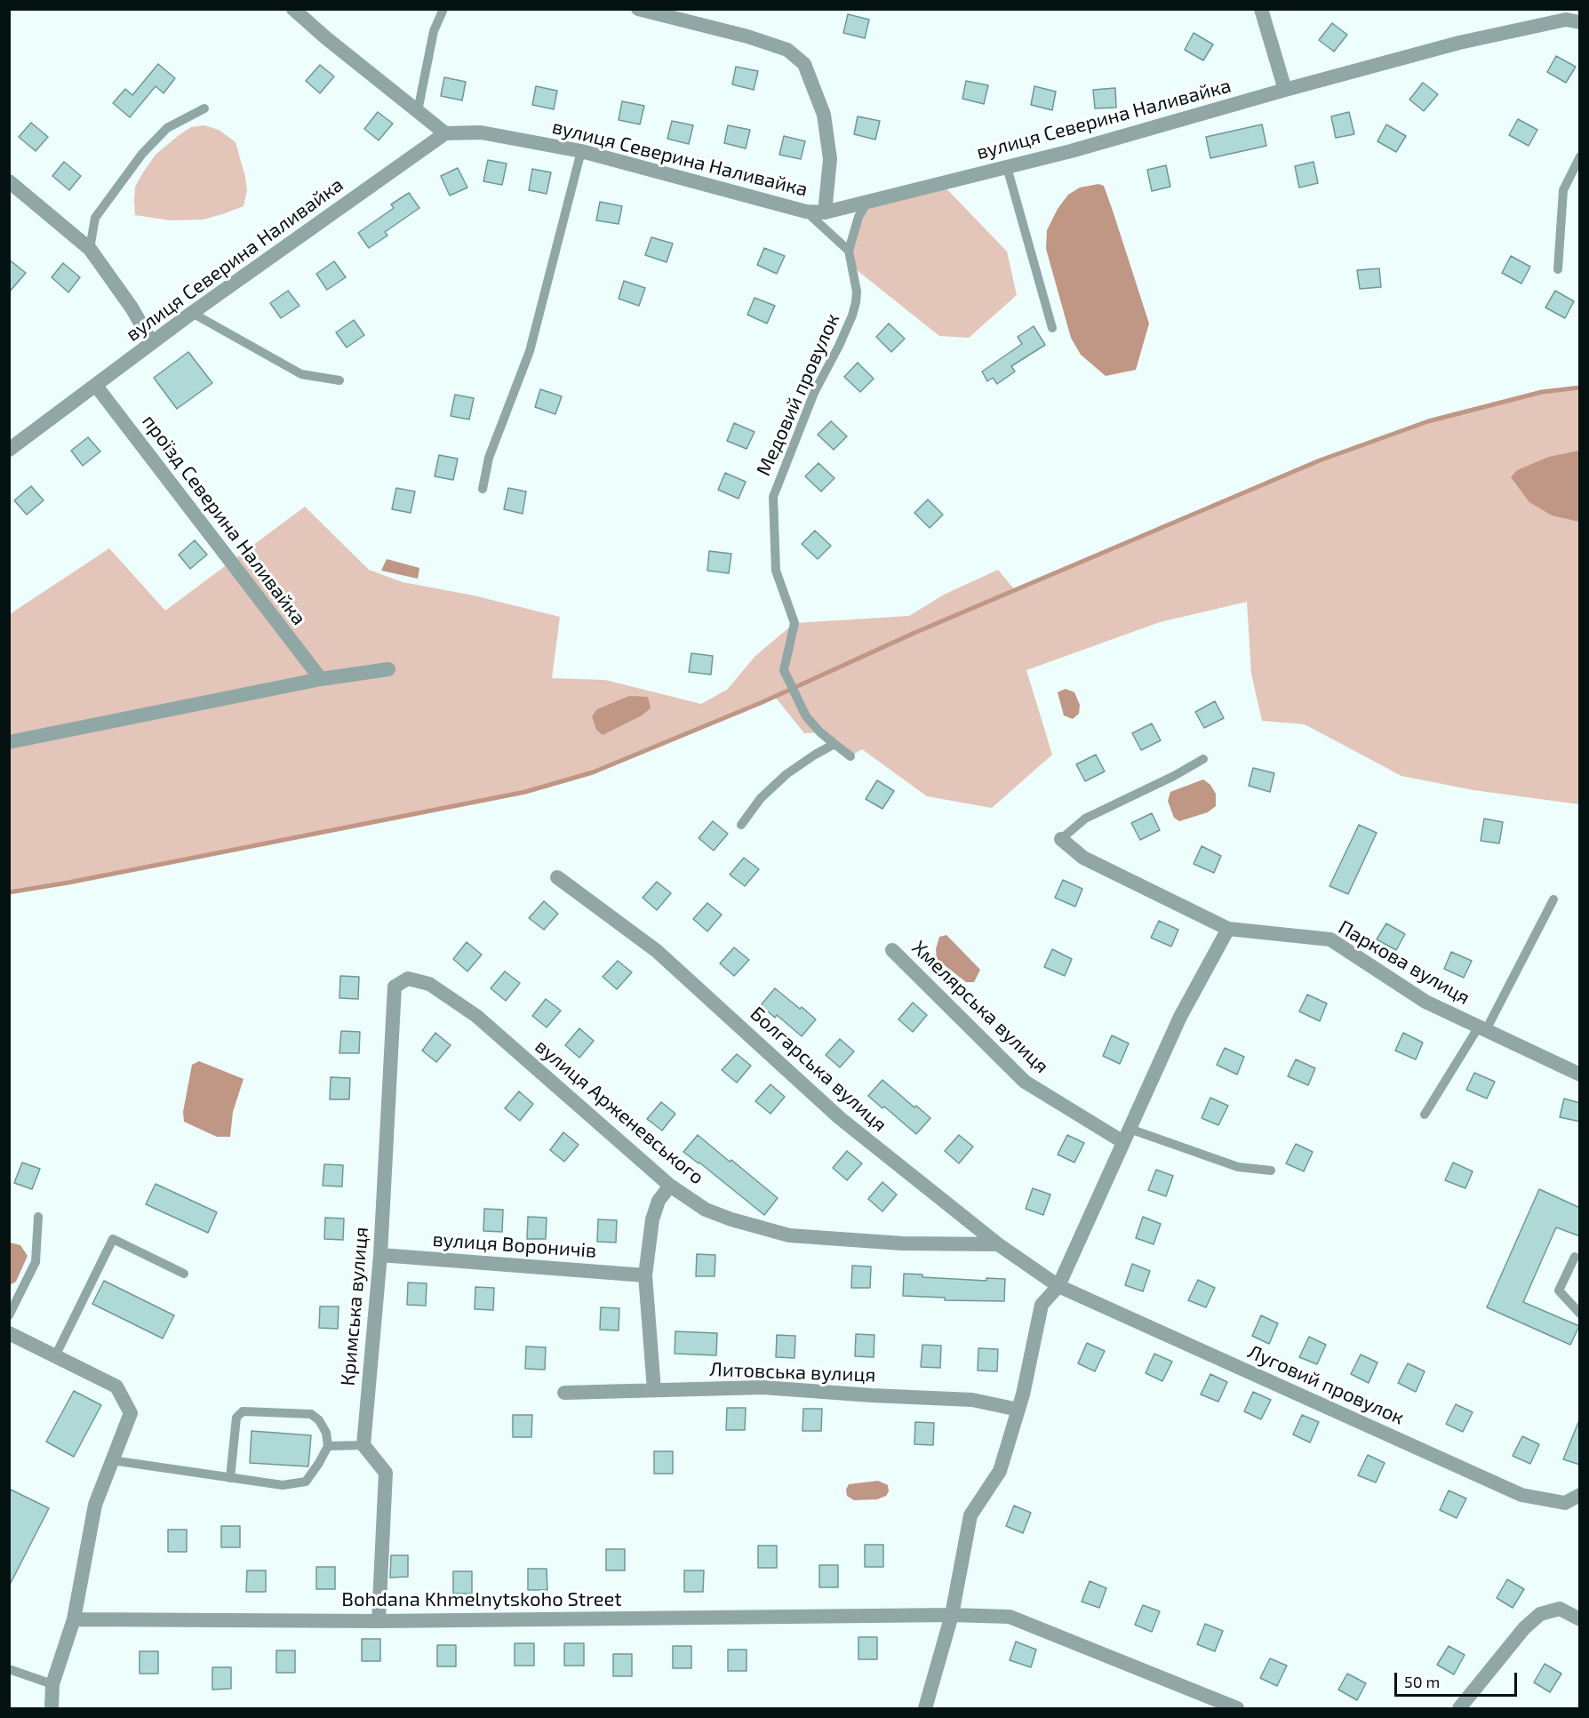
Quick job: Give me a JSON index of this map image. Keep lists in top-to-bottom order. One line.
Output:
{"streets":{"street":["вулиця Северина Наливайка","проїзд Северина Наливайка","Паркова вулиця","Хмелярська вулиця","Болгарська вулиця","вулиця Арженевського","вулиця Вороничів","Кримська вулиця","Литовська вулиця","Луговий провулок","Bohdana Khmelnytskoho Street"],"lane":["Медовий провулок"]},"crossings":[["вулиця Северина Наливайка","Медовий провулок"],["вулиця Северина Наливайка","проїзд Северина Наливайка"],["Болгарська вулиця","вулиця Арженевського"],["Болгарська вулиця","Луговий провулок"],["вулиця Арженевського","Кримська вулиця"],["вулиця Вороничів","Кримська вулиця"]],"scale_bar":"50 m"}
